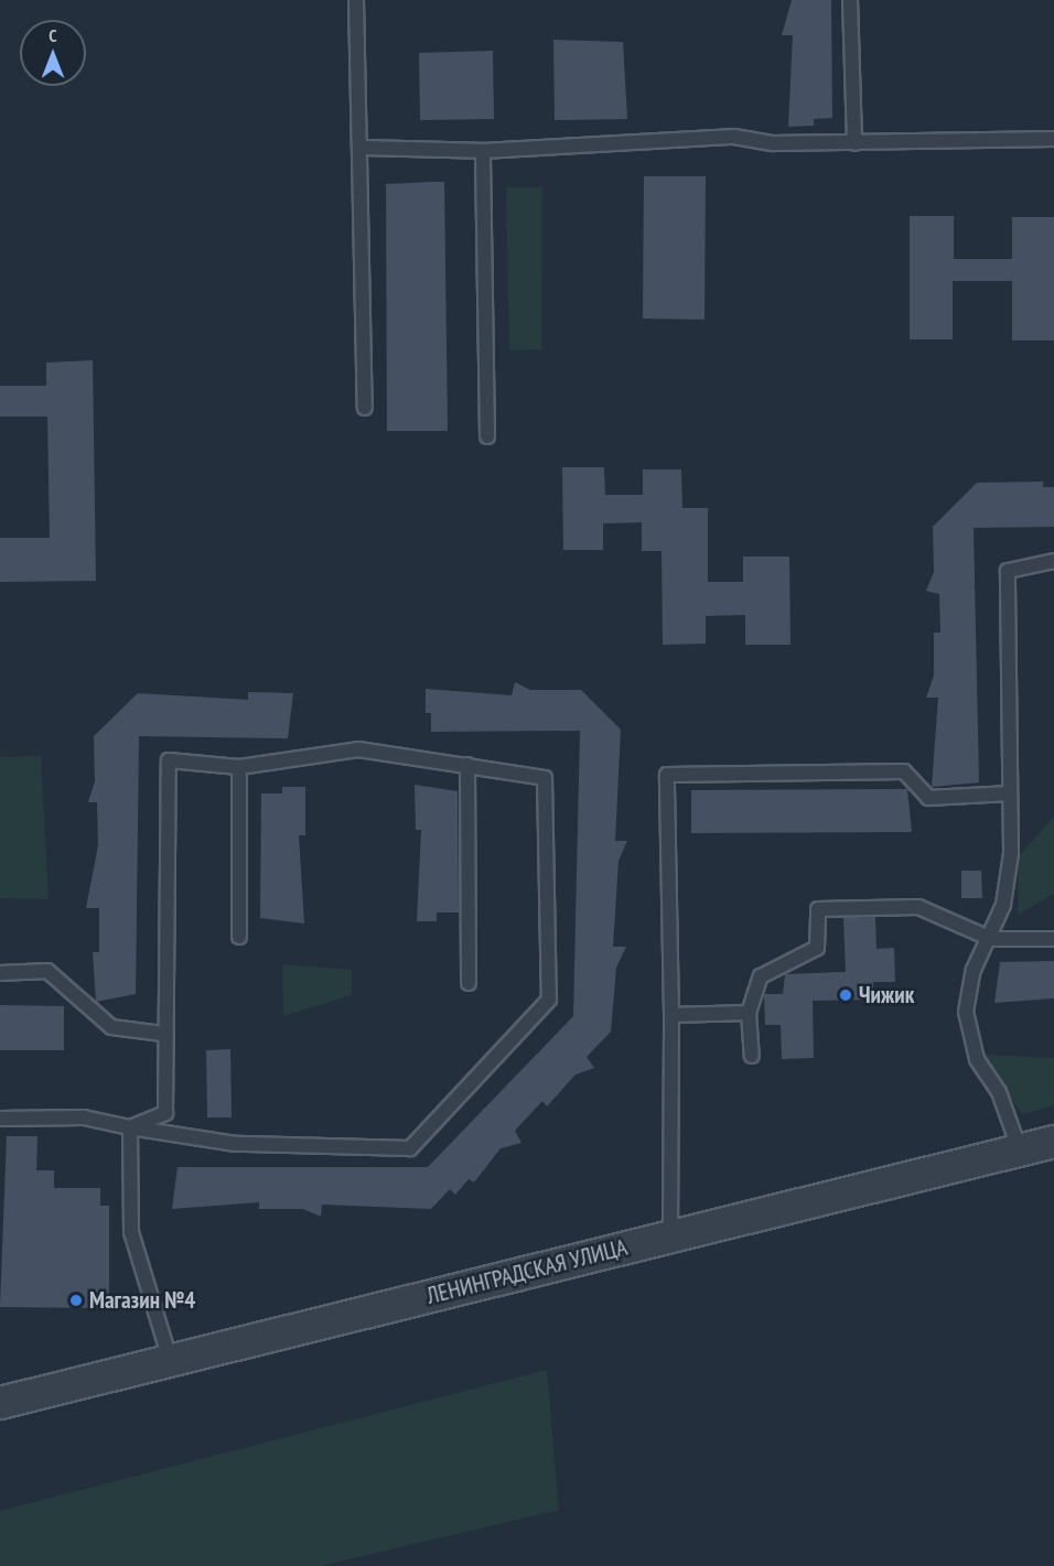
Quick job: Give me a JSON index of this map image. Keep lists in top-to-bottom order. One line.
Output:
{"streets":{"street":["ЛЕНИНГРАДСКАЯ УЛИЦА"]},"places":["Чижик","Магазин №4"],"north":"top"}
